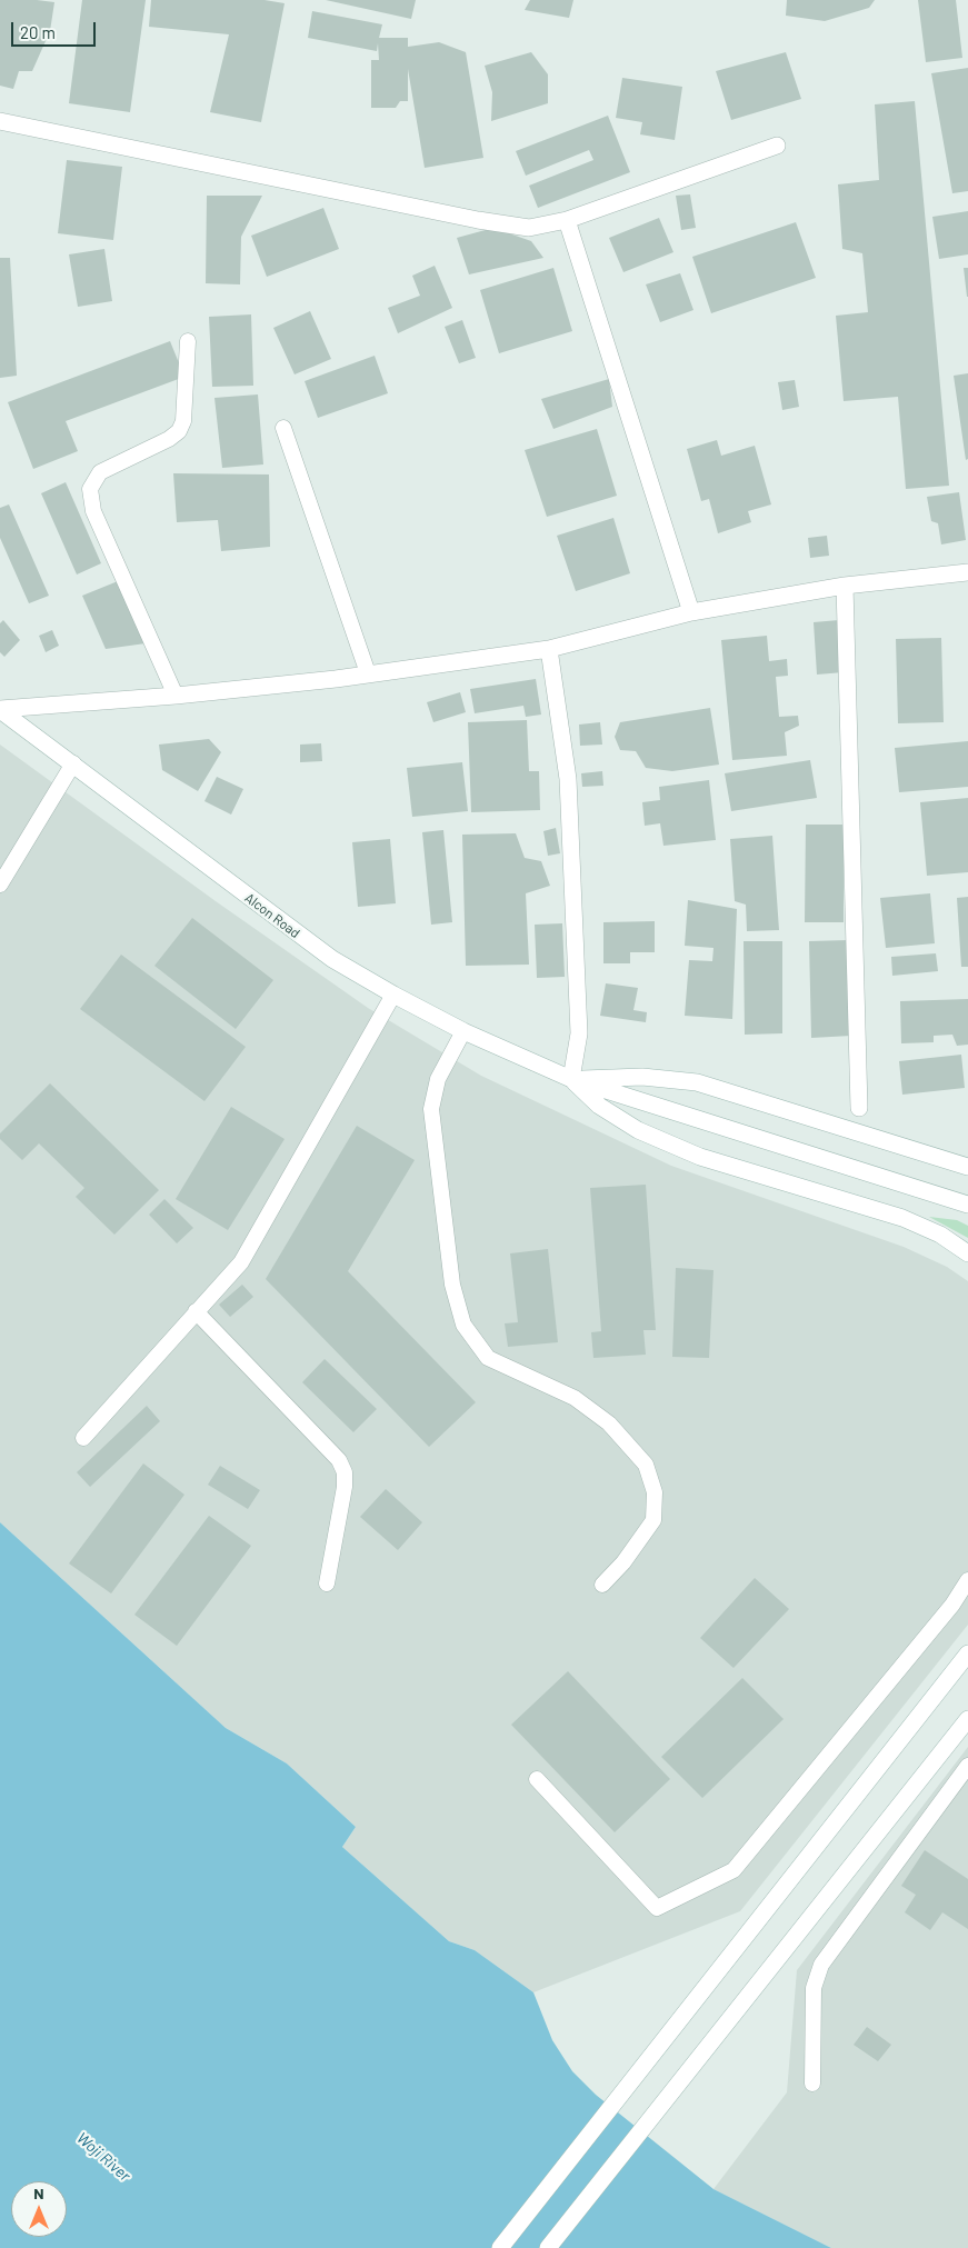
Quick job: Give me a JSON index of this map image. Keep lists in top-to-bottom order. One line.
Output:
{"streets":{"main road":["Alcon Road"]},"water":["Woji River"],"scale_bar":"20 m","north":"top"}
